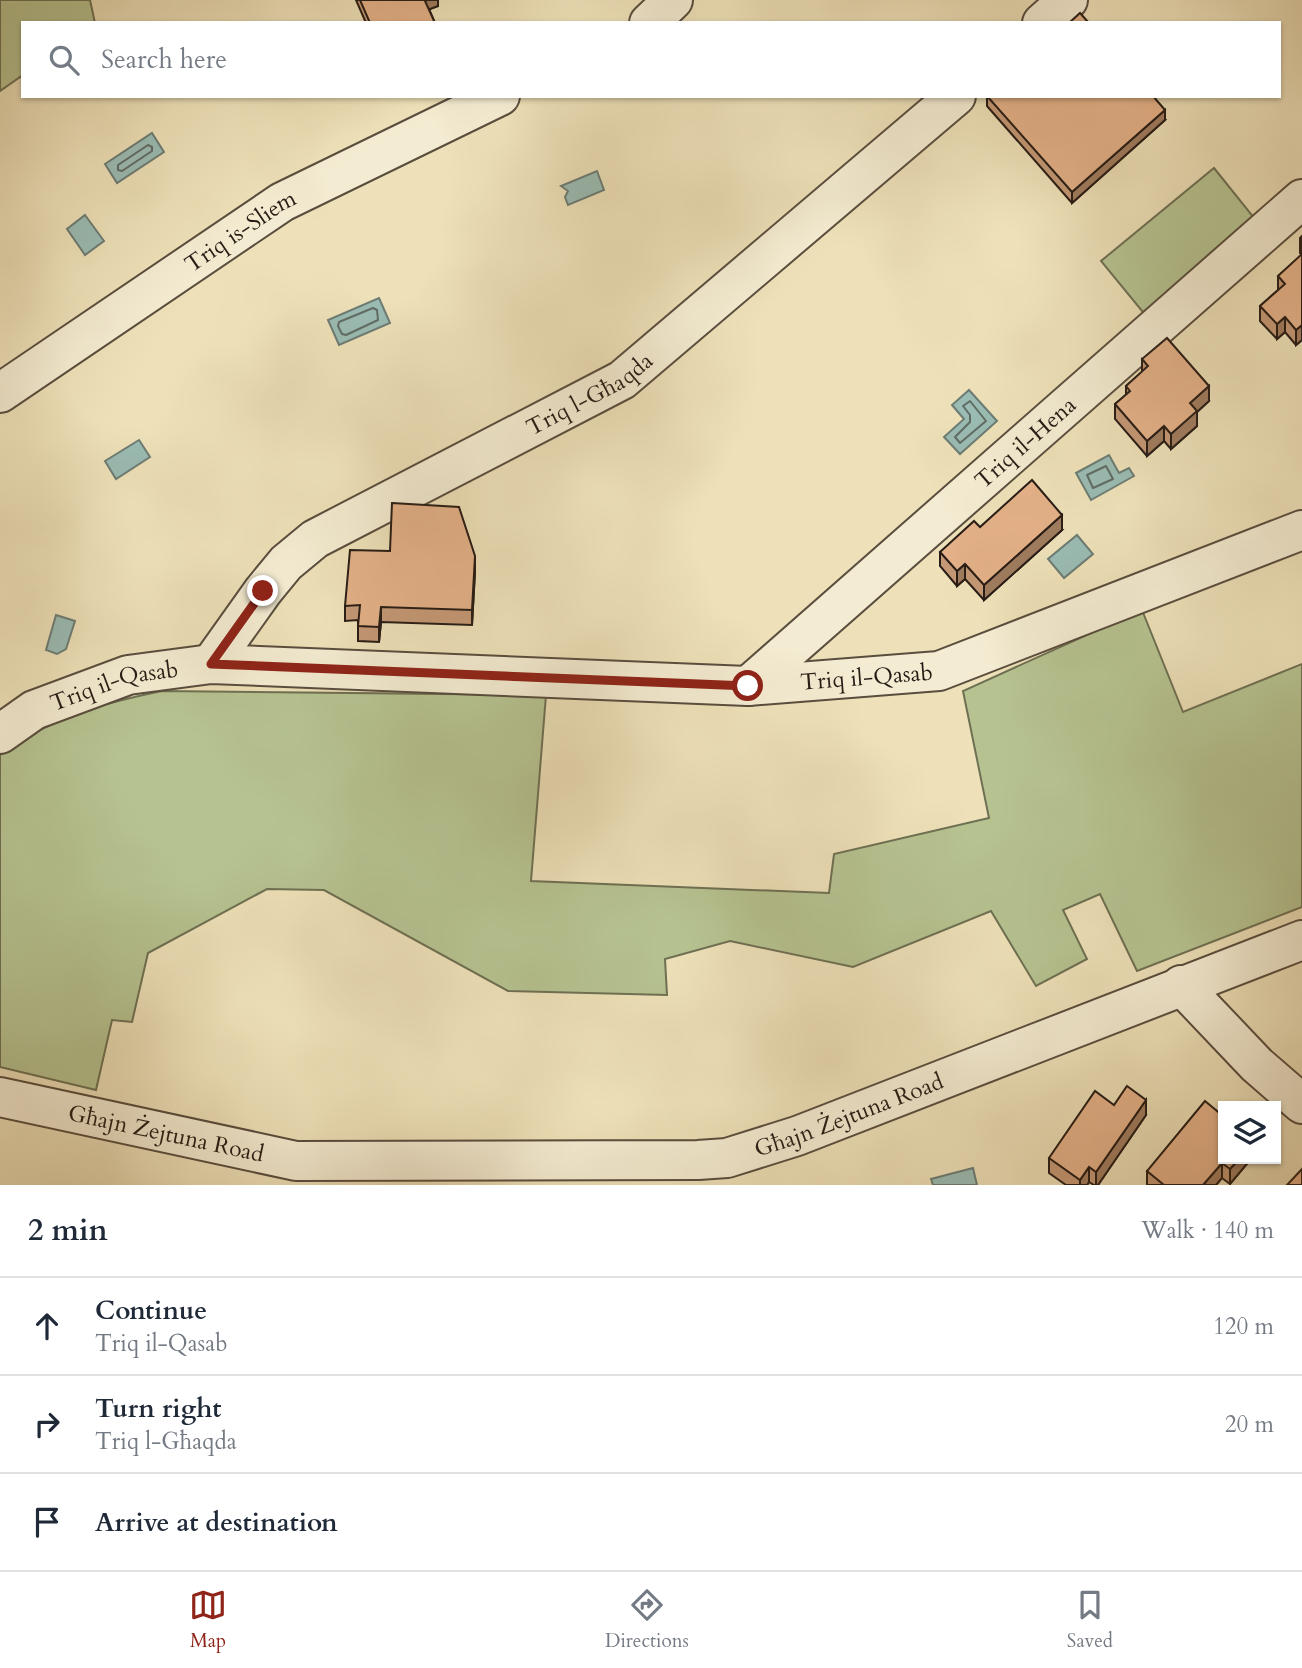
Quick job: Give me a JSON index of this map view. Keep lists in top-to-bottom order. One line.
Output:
{"streets":{"street":["Triq is-Sliem","Triq l-Għaqda","Triq il-Hena","Triq il-Qasab","Għajn Żejtuna Road"]},"crossings":[["Triq l-Għaqda","Triq il-Qasab"],["Triq il-Hena","Triq il-Qasab"]],"page":{"search":"Search here","heading":["2 min","Walk · 140 m"],"list":[["Continue","Triq il-Qasab","120 m"],["Turn right","Triq l-Għaqda","20 m"],"Arrive at destination"],"nav":["Map","Directions","Saved"]}}
